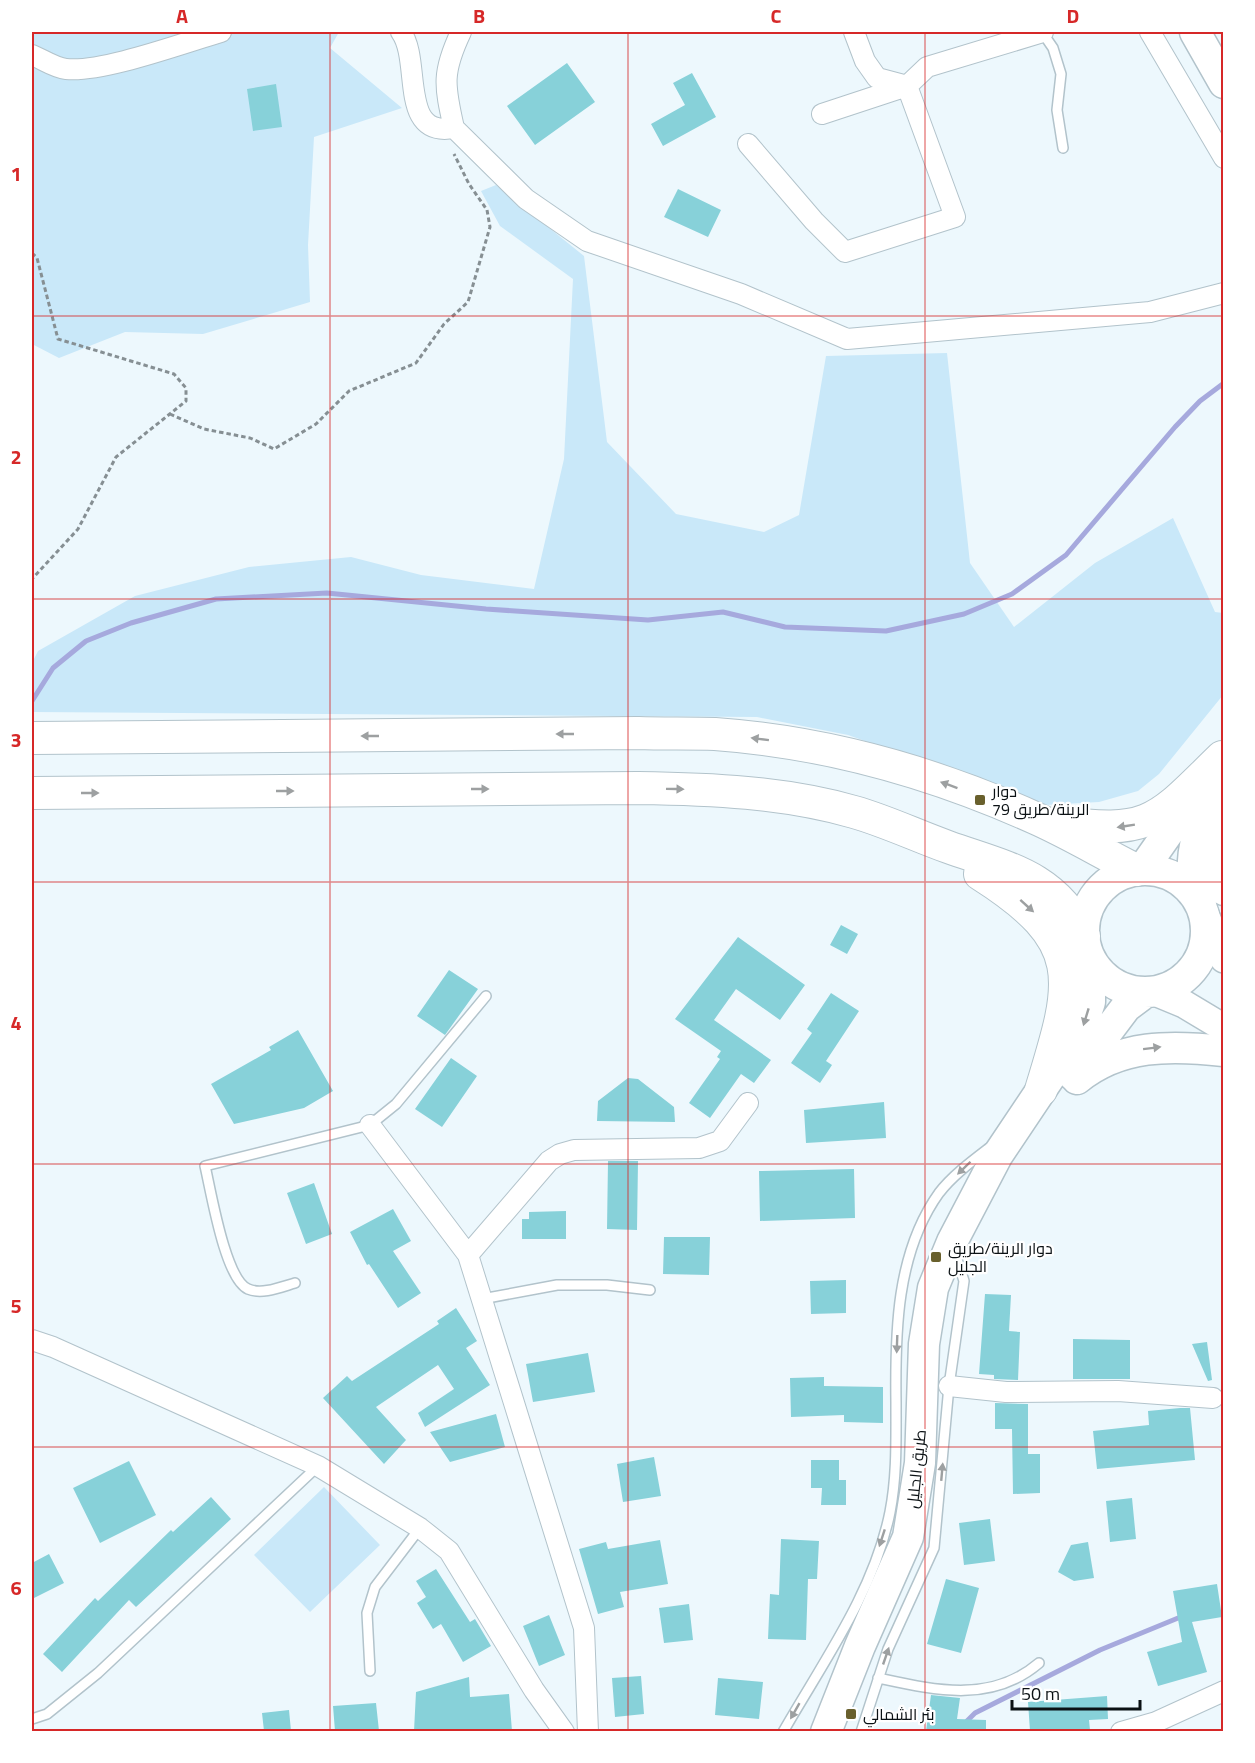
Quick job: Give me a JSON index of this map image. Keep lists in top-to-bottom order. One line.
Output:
{"streets":{"main road":["طريق الجليل"]},"places":{"transit":["دوار الرينة/طريق 79","دوار الرينة/طريق الجليل","بئر الشمالي"]},"scale_bar":"50 m","grid":{"columns":["A","B","C","D"],"rows":["1","2","3","4","5","6"]}}
